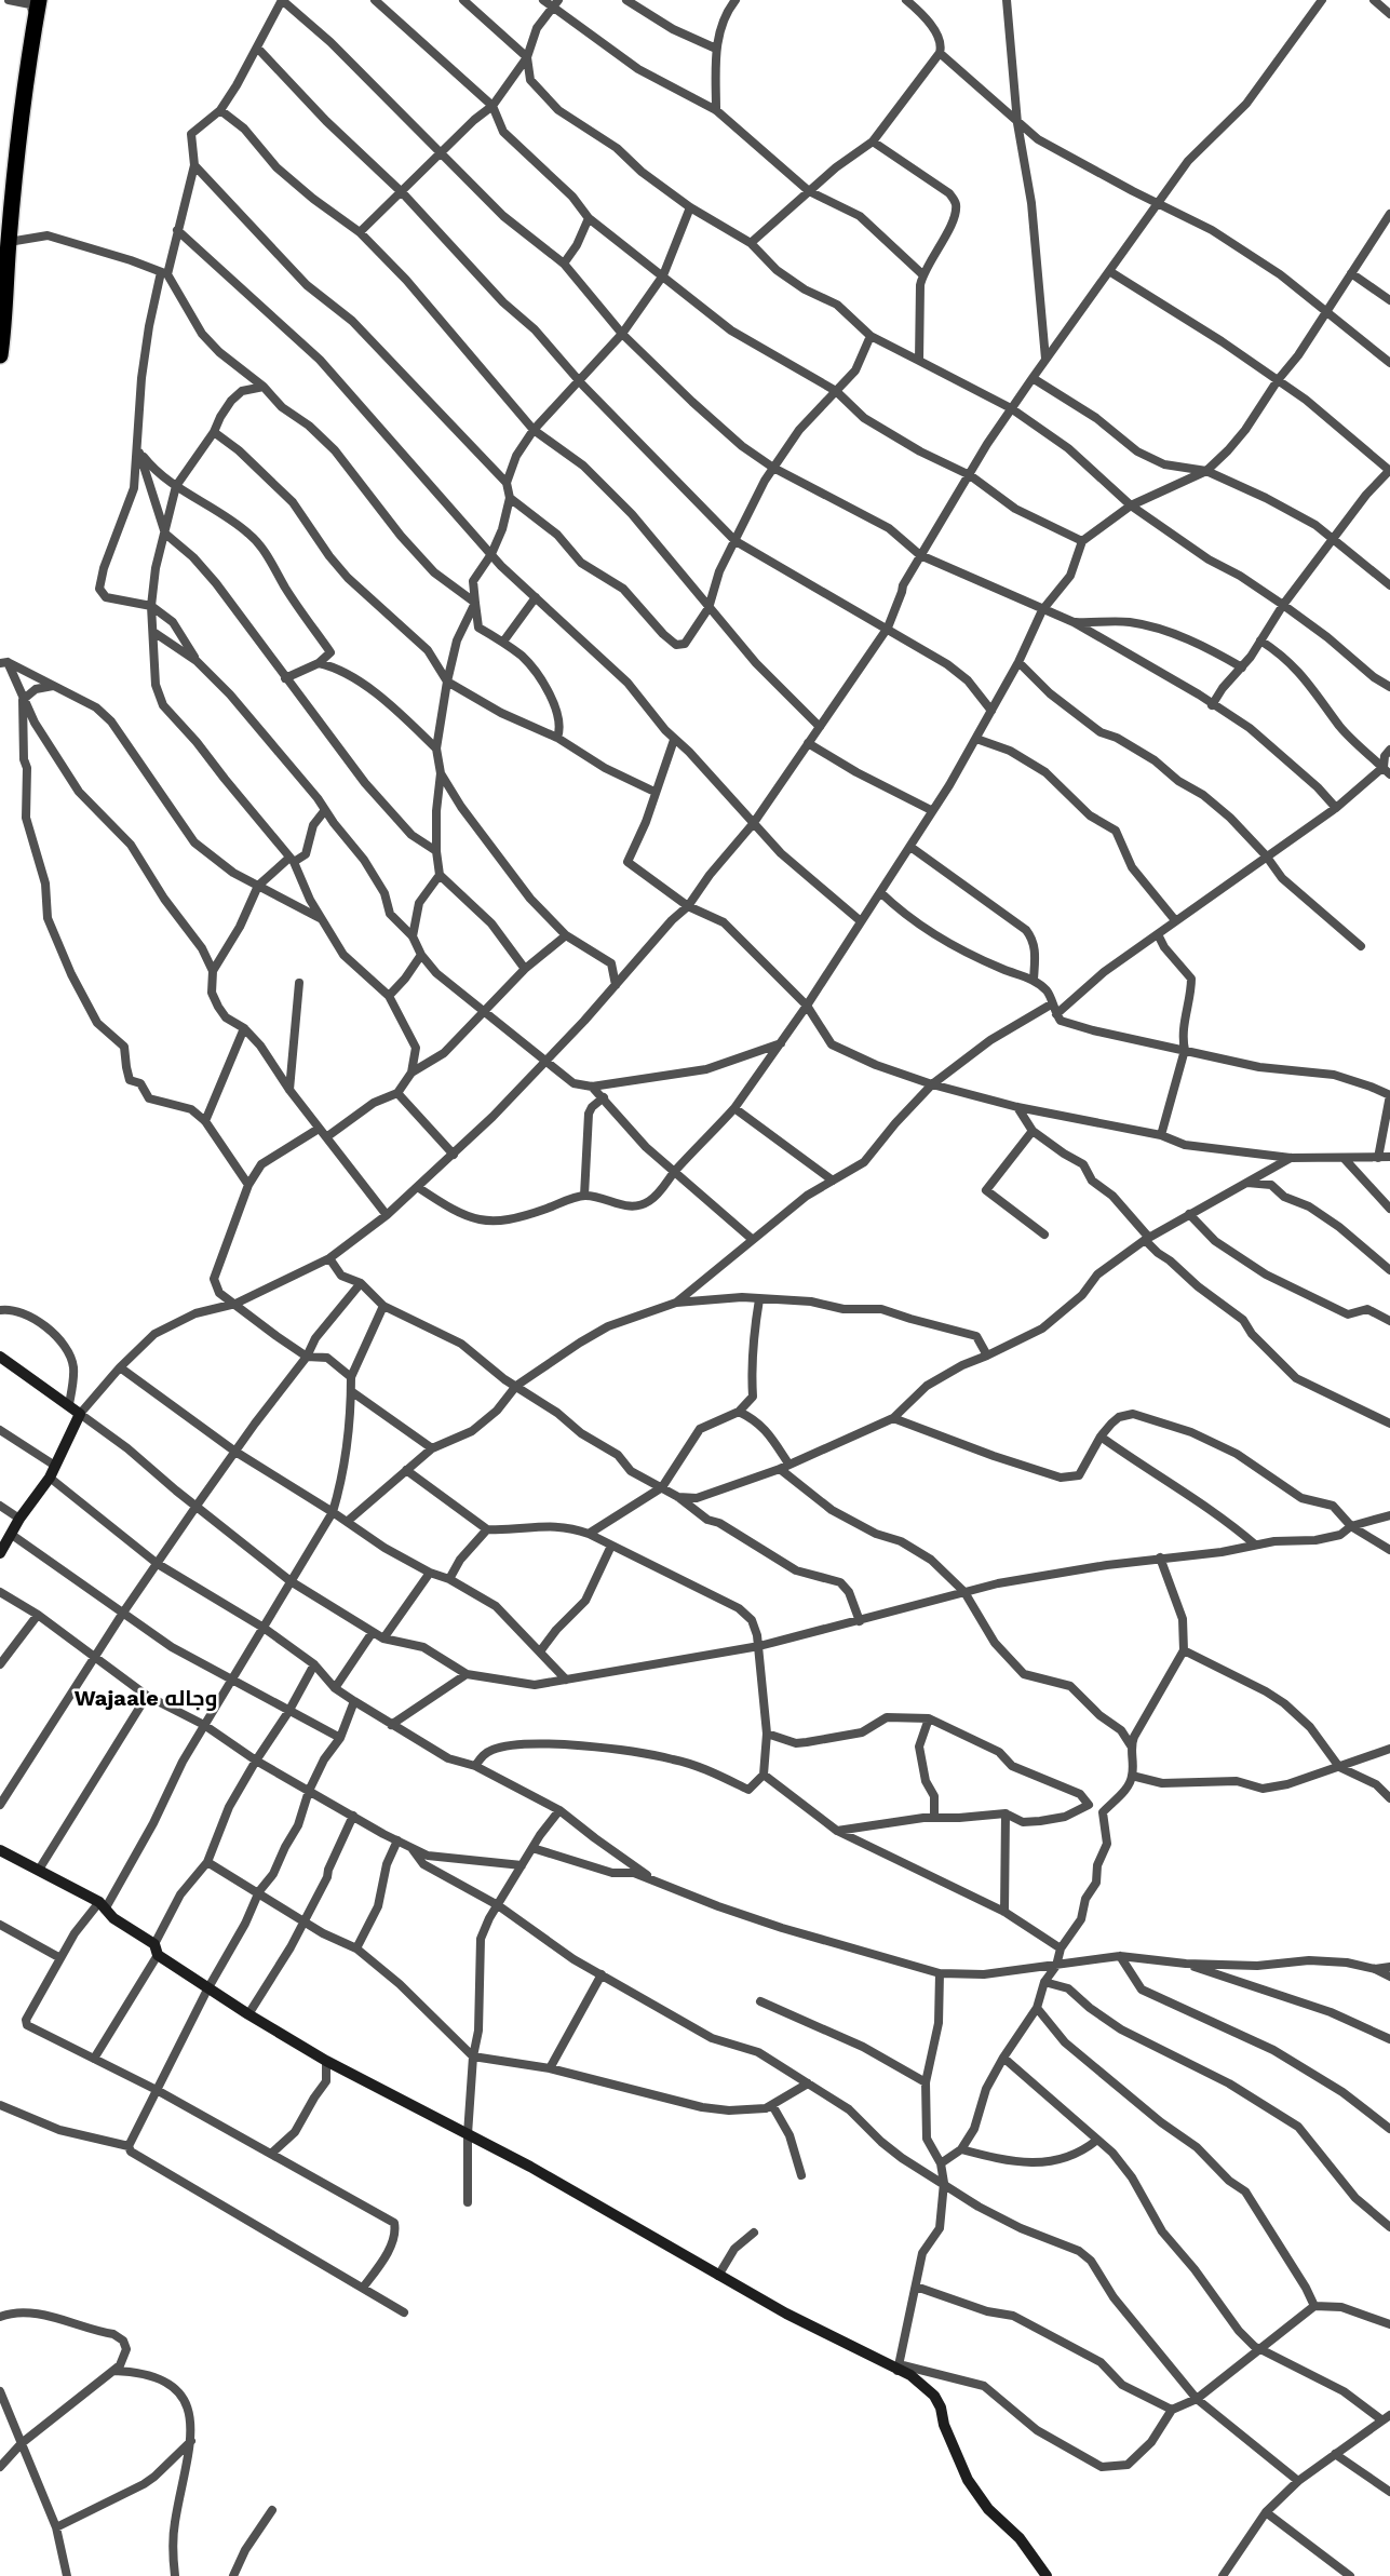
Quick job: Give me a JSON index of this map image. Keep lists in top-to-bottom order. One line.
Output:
{"districts":["Wajaale وجاله"]}
